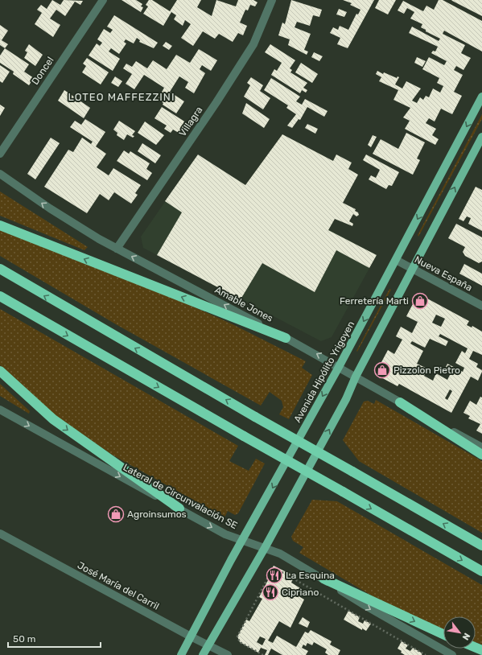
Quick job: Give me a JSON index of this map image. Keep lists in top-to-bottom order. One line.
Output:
{"streets":{"main road":["Avenida Hipólito Yrigoyen"],"street":["Doncel","Villagra","Nueva España","Amable Jones","Lateral de Circunvalación SE","José María del Carril"]},"crossings":[["Villagra","Amable Jones"],["Nueva España","Avenida Hipólito Yrigoyen"],["Amable Jones","Avenida Hipólito Yrigoyen"],["Avenida Hipólito Yrigoyen","Lateral de Circunvalación SE"],["Avenida Hipólito Yrigoyen","José María del Carril"]],"one_way":["Amable Jones","Lateral de Circunvalación SE"],"districts":["LOTEO MAFFEZZINI"],"places":{"shop":["Ferretería Marti","Pizzolon Pietro","Agroinsumos"],"restaurant":["La Esquina","Cipriano"]},"scale_bar":"50 m","north":"bottom right"}
